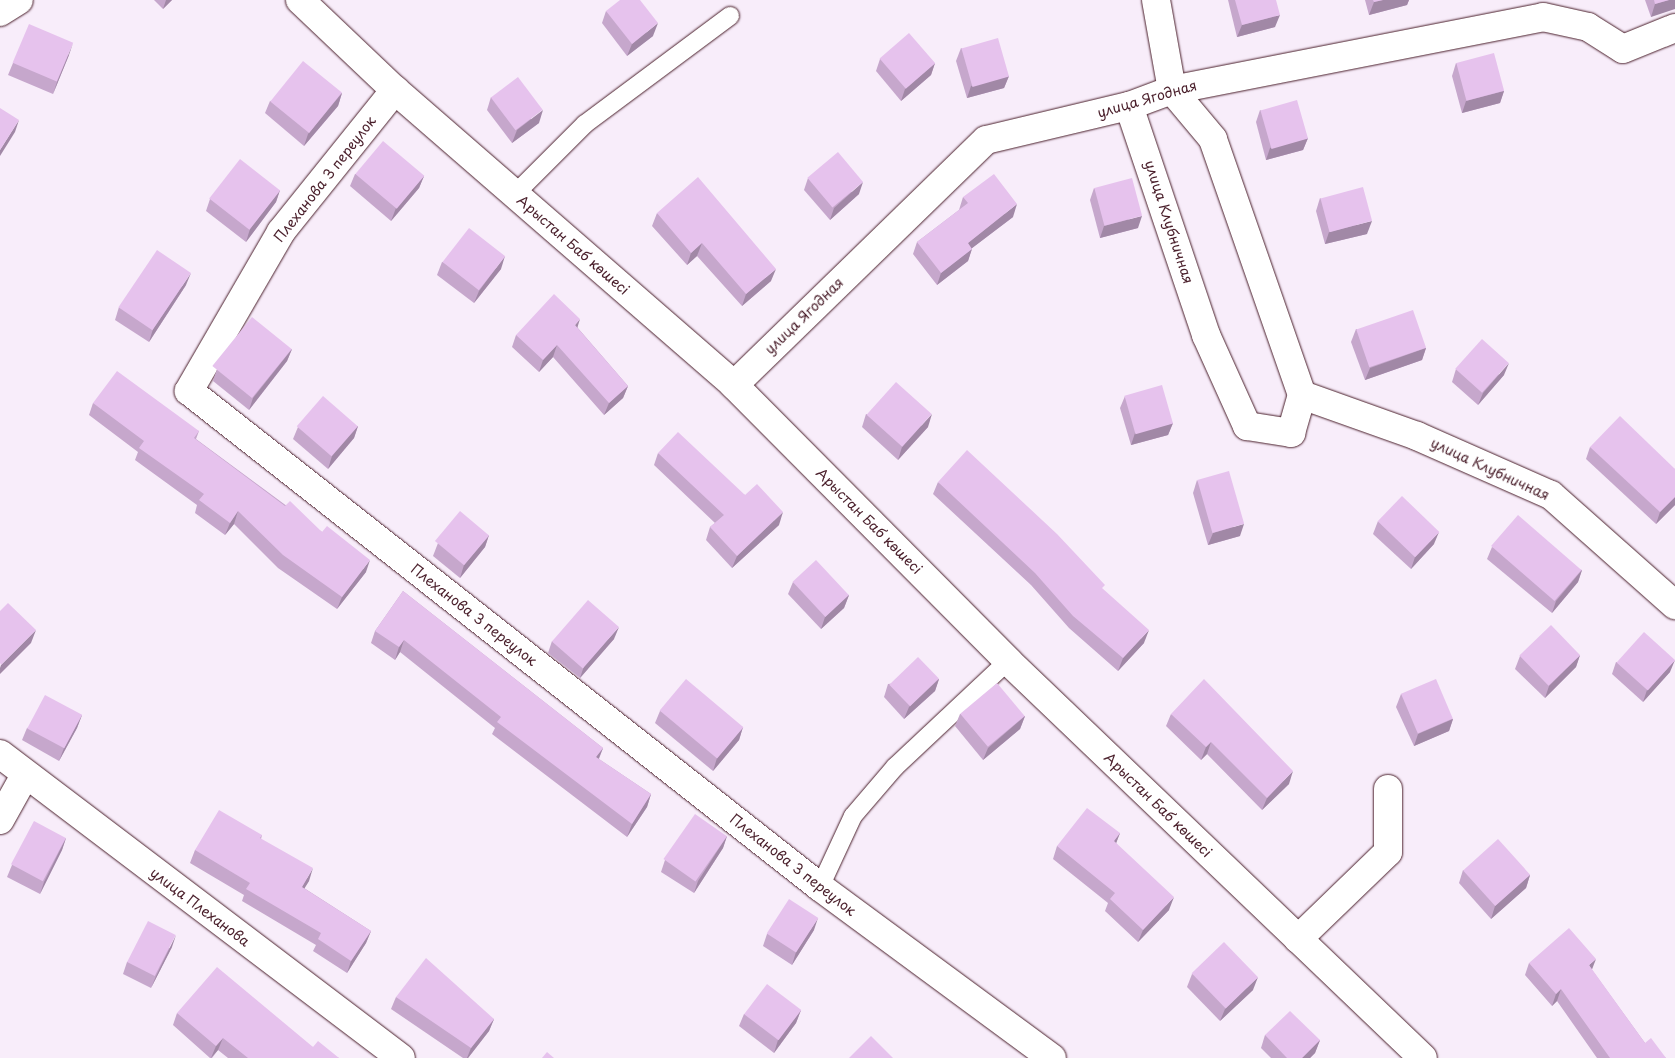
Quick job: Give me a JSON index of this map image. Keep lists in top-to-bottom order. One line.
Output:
{"streets":{"street":["улица Ягодная","Плеханова 3 переулок","улица Клубничная","Арыстан Баб көшесі","улица Плеханова"]},"crossings":[["улица Ягодная","улица Клубничная"],["улица Ягодная","Арыстан Баб көшесі"],["Плеханова 3 переулок","Арыстан Баб көшесі"]]}
